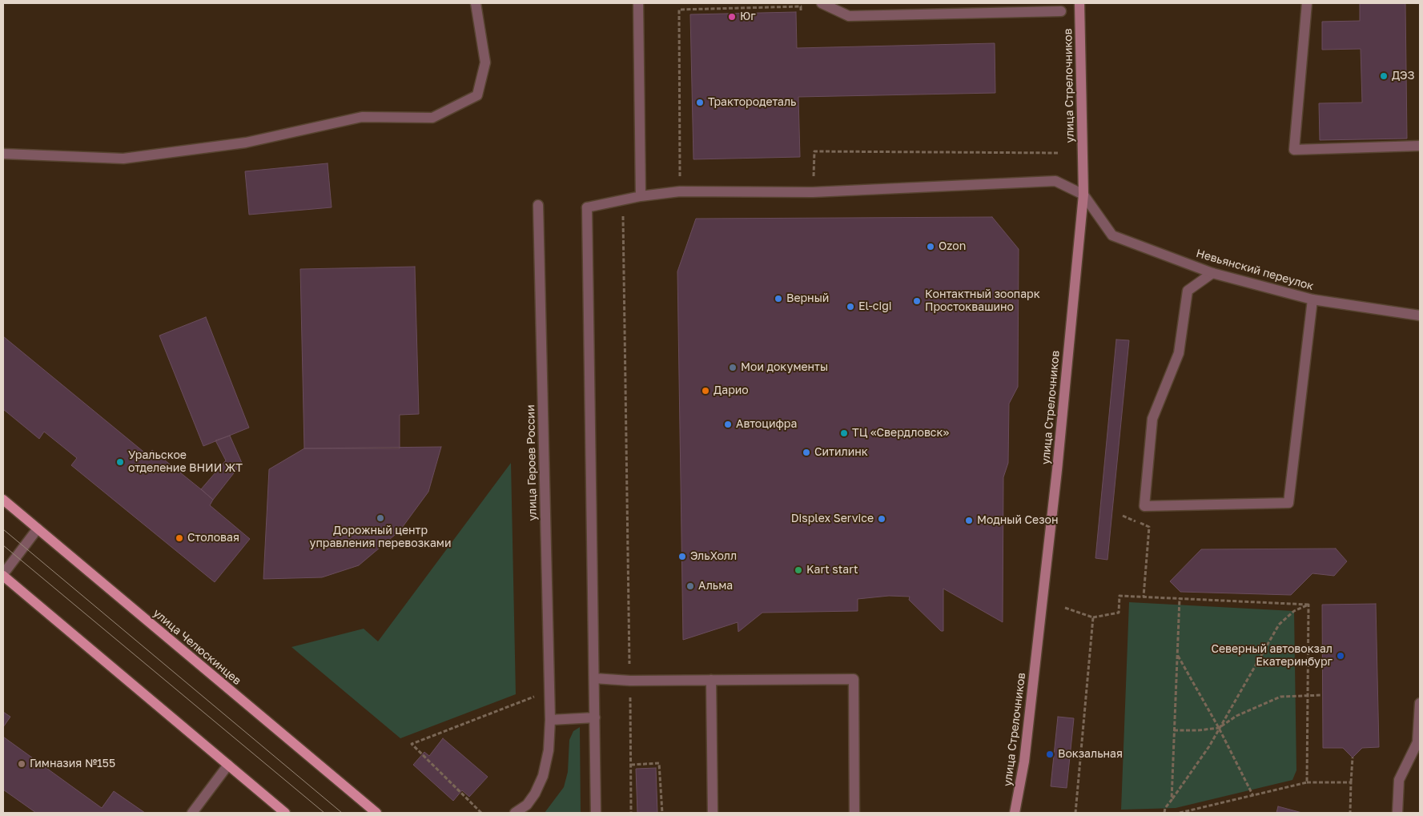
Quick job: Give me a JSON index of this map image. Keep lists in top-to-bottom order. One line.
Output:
{"streets":{"main road":["улица Стрелочников","улица Челюскинцев"],"street":["Невьянский переулок","улица Героев России"]},"crossings":[["улица Стрелочников","Невьянский переулок"]],"places":["Юг","ДЭЗ","Трактородеталь","Ozon","Верный","Контактный зоопарк Простоквашино","El-cigi","Мои документы","Дарио","Автоцифра","ТЦ «Свердловск»","Ситилинк","Уральское отделение ВНИИ ЖТ","Дорожный центр управления перевозками","Displex Service","Модный Сезон","Столовая","ЭльХолл","Kart start","Альма","Северный автовокзал Екатеринбург","Вокзальная","Гимназия №155"]}
